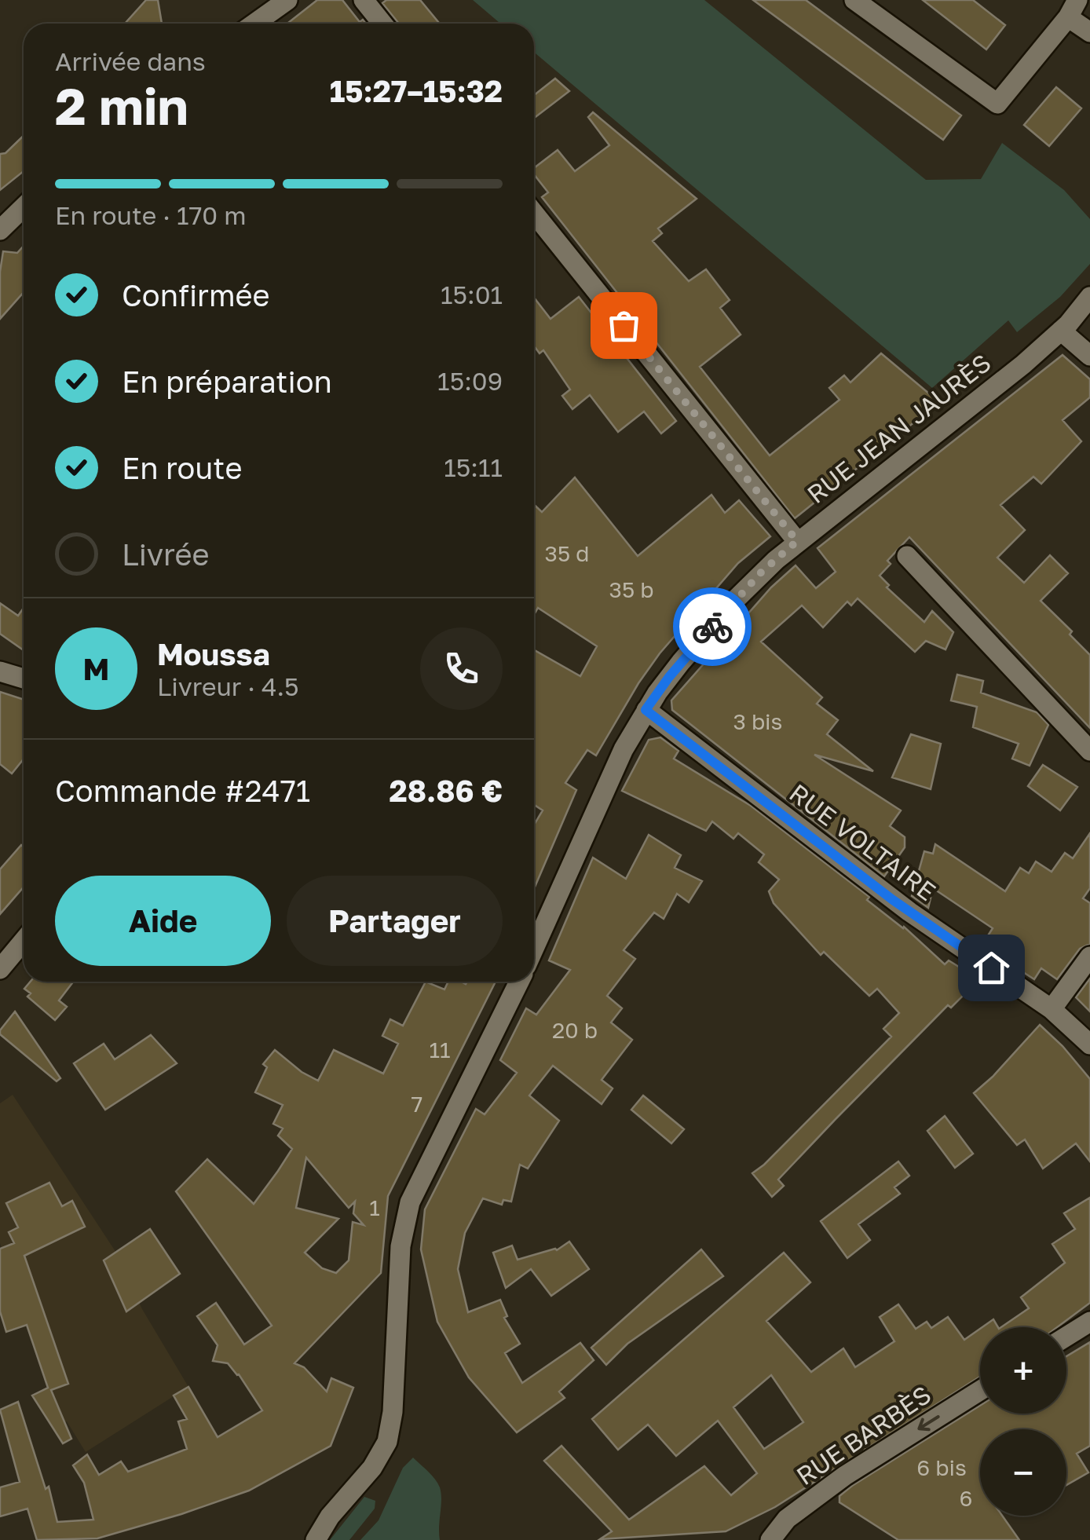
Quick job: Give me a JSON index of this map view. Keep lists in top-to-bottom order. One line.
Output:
{"streets":{"street":["RUE JEAN JAURÈS","RUE VOLTAIRE","RUE BARBÈS"]},"crossings":[["RUE JEAN JAURÈS","RUE VOLTAIRE"]],"one_way":["RUE BARBÈS"],"house_numbers":["35 d","35 b","3 bis","20 b","11","7","1","6 bis","6"],"page":{"heading":["2 min","Arrivée dans","15:27–15:32"],"panel":["Moussa","Livreur · 4.5","Commande #2471","28.86 €"],"bar":"En route · 170 m","list":[["Confirmée","15:01"],["En préparation","15:09"],["En route","15:11"],"Livrée"],"round":"M","buttons":["Aide","Partager"],"map_buttons":["+","−"]}}
